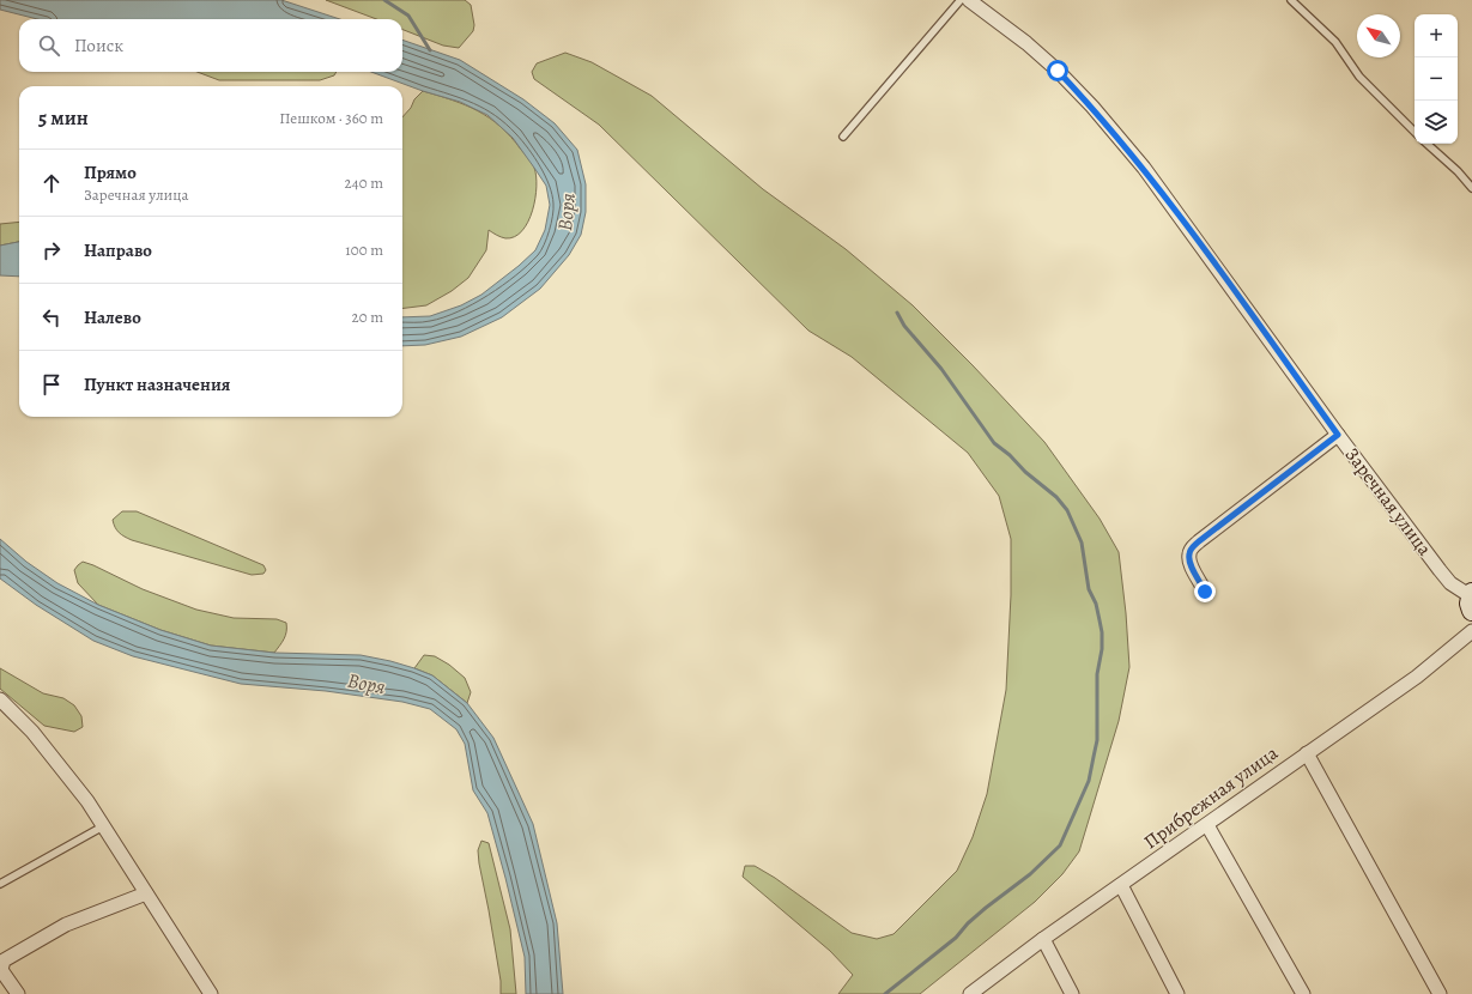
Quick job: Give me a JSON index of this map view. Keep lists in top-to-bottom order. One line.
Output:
{"streets":{"street":["Заречная улица","Прибрежная улица"]},"water":["Воря"],"north":"top left","page":{"map_buttons":["+","−"],"search":"Поиск","heading":["5 мин","Пешком · 360 m"],"list":[["Прямо","Заречная улица","240 m"],["Направо","100 m"],["Налево","20 m"],"Пункт назначения"]}}
